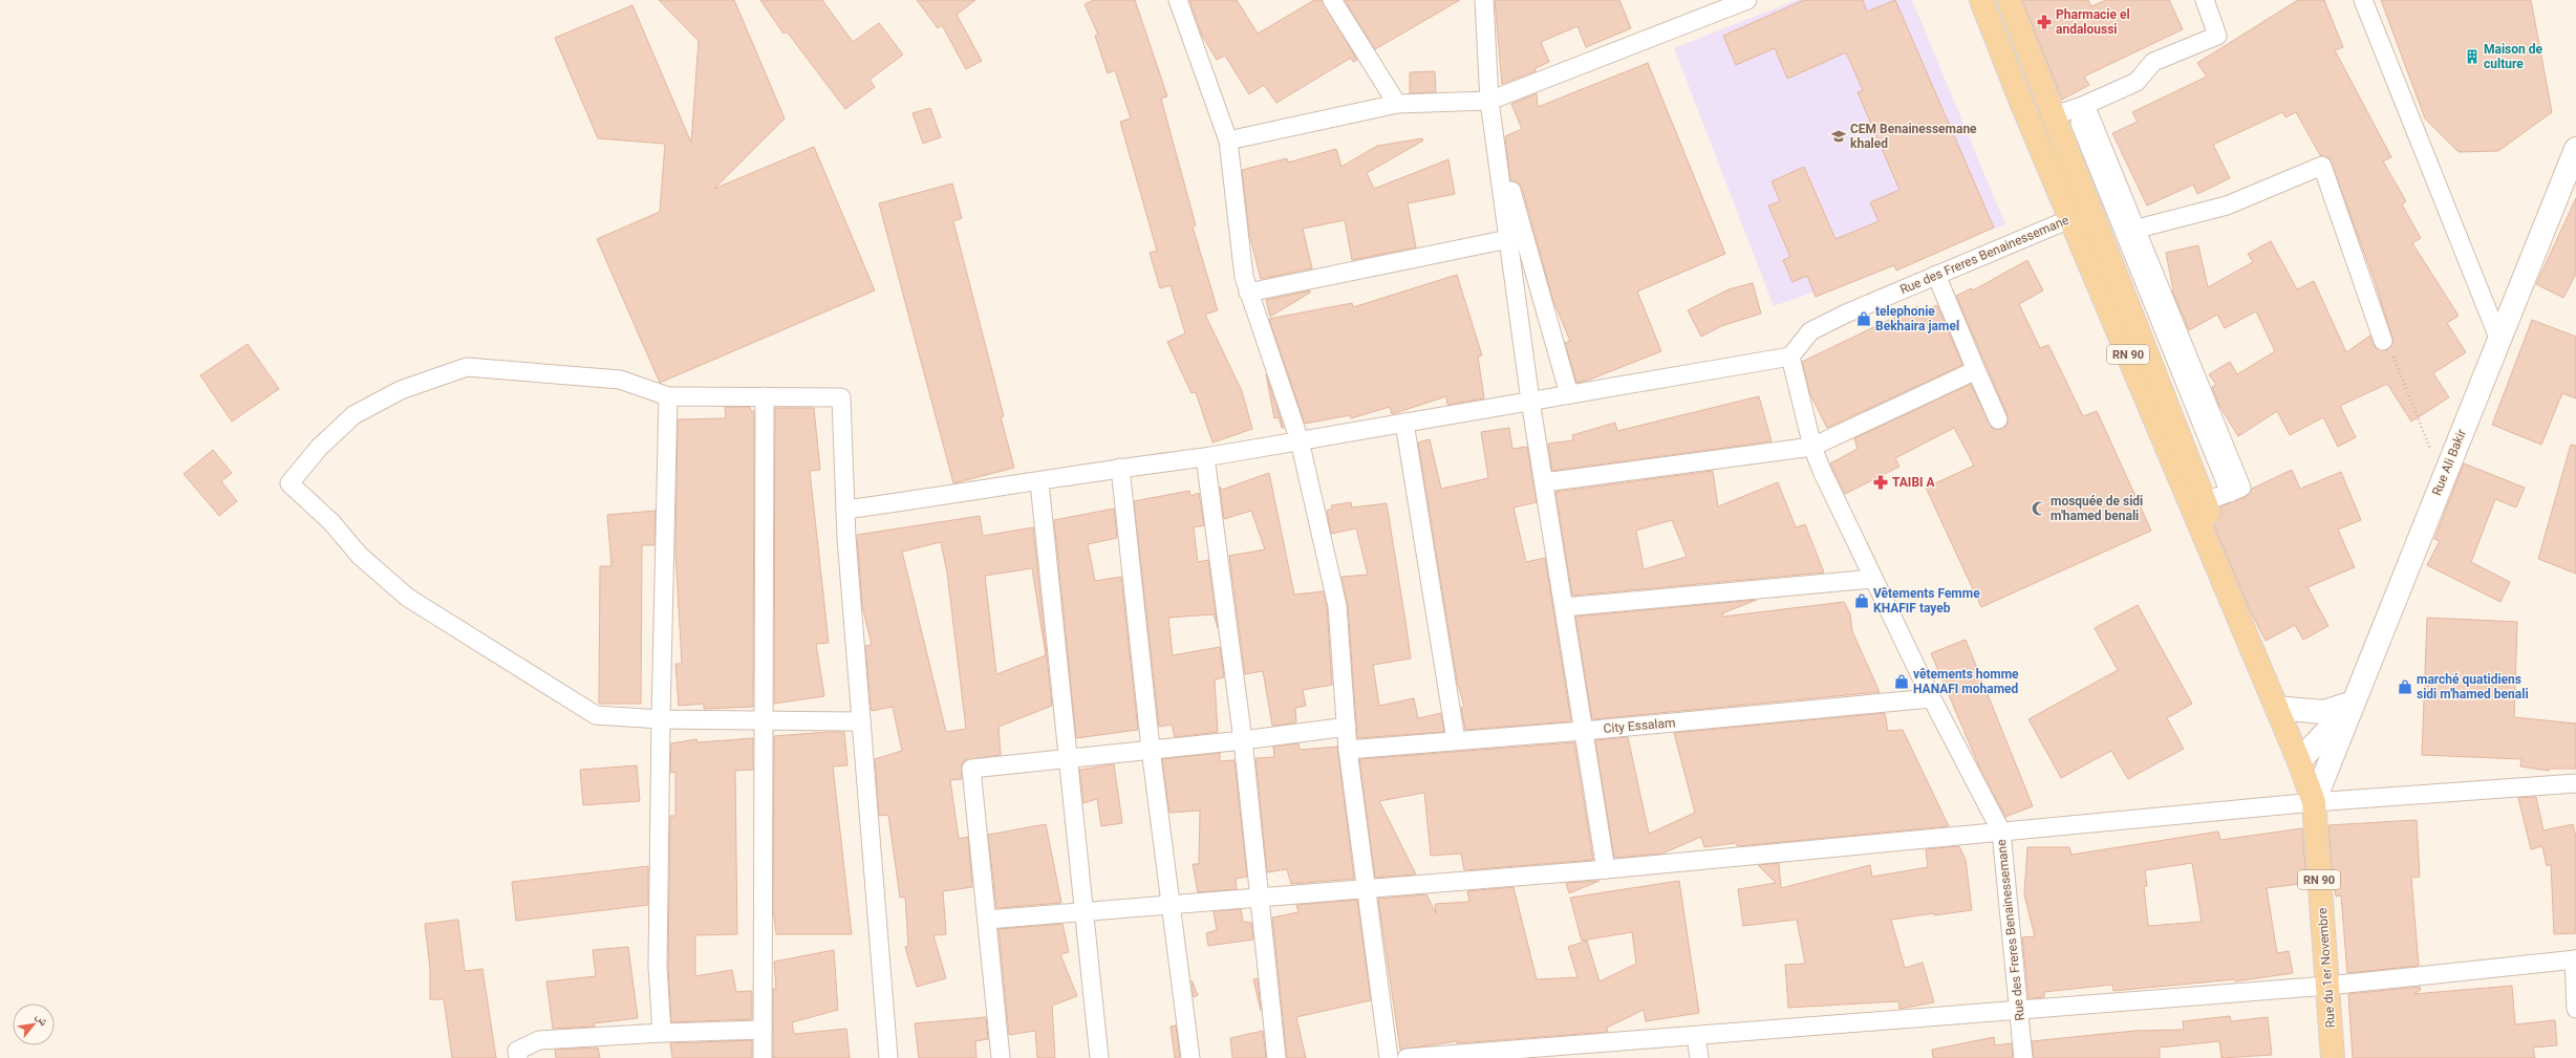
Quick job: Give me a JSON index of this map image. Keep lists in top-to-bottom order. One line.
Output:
{"streets":{"main road":["RN 90","Rue du 1er Novembre"],"street":["Rue des Freres Benainessemane","Rue Ali Bakir","City Essalam"]},"crossings":[["Rue des Freres Benainessemane","RN 90"],["Rue des Freres Benainessemane","City Essalam"],["RN 90","Rue du 1er Novembre"],["Rue Ali Bakir","Rue du 1er Novembre"]],"places":{"pharmacy":["Pharmacie el andaloussi","TAIBI A"],"building":["Maison de culture"],"school or university":["CEM Benainessemane khaled"],"shop":["telephonie Bekhaira jamel","Vêtements Femme KHAFIF tayeb","vêtements homme HANAFI mohamed","marché quatidiens sidi m'hamed benali"],"mosque":["mosquée de sidi m'hamed benali"]},"north":"top right"}
